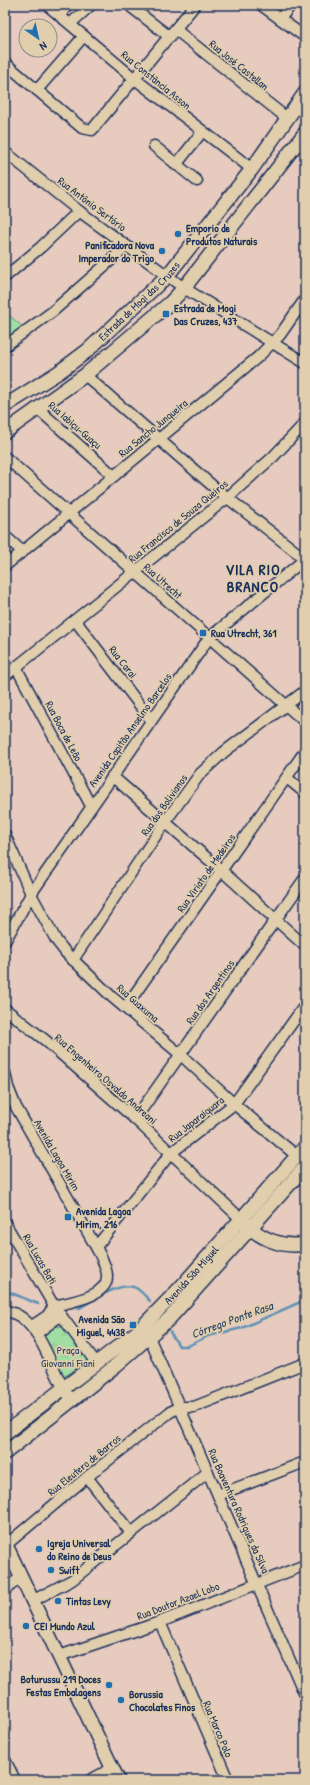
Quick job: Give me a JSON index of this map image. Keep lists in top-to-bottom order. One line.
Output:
{"streets":{"main road":["Estrada de Mogi das Cruzes","Avenida São Miguel"],"street":["Rua José Castellan","Rua Constância Asson","Rua Antônio Sertório","Rua Iabiçu-Guaçu","Rua Sancho Junqueira","Rua Francisco de Souza Queiros","Rua Utrecht","Rua Carai","Avenida Capitão Anselmo Barcelos","Rua Boca de Leão","Rua dos Bolivianos","Rua Viriato de Medeiros","Rua dos Argentinos","Rua Guaxuma","Rua Engenheiro Osvaldo Andreani","Rua Japaraiquara","Avenida Lagoa Mirim","Rua Lucas Bati","Rua Eleutero de Barros","Rua Boaventura Rodrigues da Silva","Rua Doutor Azael Lobo","Rua Marco Polo"]},"crossings":[["Rua José Castellan","Estrada de Mogi das Cruzes"],["Rua Constância Asson","Estrada de Mogi das Cruzes"],["Rua Antônio Sertório","Estrada de Mogi das Cruzes"],["Rua Antônio Sertório","Rua Sancho Junqueira"],["Estrada de Mogi das Cruzes","Rua Iabiçu-Guaçu"],["Rua Iabiçu-Guaçu","Rua Sancho Junqueira"],["Rua Sancho Junqueira","Rua Utrecht"],["Rua Francisco de Souza Queiros","Rua Utrecht"],["Rua Francisco de Souza Queiros","Rua Carai"],["Rua Francisco de Souza Queiros","Rua Boca de Leão"],["Rua Utrecht","Avenida Capitão Anselmo Barcelos"],["Rua Utrecht","Rua dos Bolivianos"],["Rua Carai","Avenida Capitão Anselmo Barcelos"],["Avenida Capitão Anselmo Barcelos","Rua Boca de Leão"],["Avenida Capitão Anselmo Barcelos","Rua Guaxuma"],["Rua dos Bolivianos","Rua Guaxuma"],["Rua Viriato de Medeiros","Rua Guaxuma"],["Rua dos Argentinos","Rua Guaxuma"],["Rua dos Argentinos","Rua Engenheiro Osvaldo Andreani"],["Rua Guaxuma","Rua Japaraiquara"],["Rua Guaxuma","Avenida São Miguel"],["Rua Engenheiro Osvaldo Andreani","Rua Japaraiquara"],["Rua Engenheiro Osvaldo Andreani","Avenida São Miguel"],["Rua Japaraiquara","Avenida Lagoa Mirim"],["Avenida Lagoa Mirim","Rua Lucas Bati"],["Avenida São Miguel","Rua Boaventura Rodrigues da Silva"],["Rua Eleutero de Barros","Rua Boaventura Rodrigues da Silva"],["Rua Boaventura Rodrigues da Silva","Rua Doutor Azael Lobo"],["Rua Doutor Azael Lobo","Rua Marco Polo"]],"districts":["VILA RIO BRANCO"],"water":["Córrego Ponte Rasa"],"parks":["Praça Giovanni Fiani"],"places":{"other":["Emporio de Produtos Naturais","Panificadora Nova Imperador do Trigo","Igreja Universal do Reino de Deus","Swift","Tintas Levy","CEI Mundo Azul","Boturussu 219 Doces Festas Embalagens","Borussia Chocolates Finos"],"transit":["Estrada de Mogi Das Cruzes, 437","Rua Utrecht, 361","Avenida Lagoa Mirim, 216","Avenida São Miguel, 4438"]},"north":"bottom right"}
